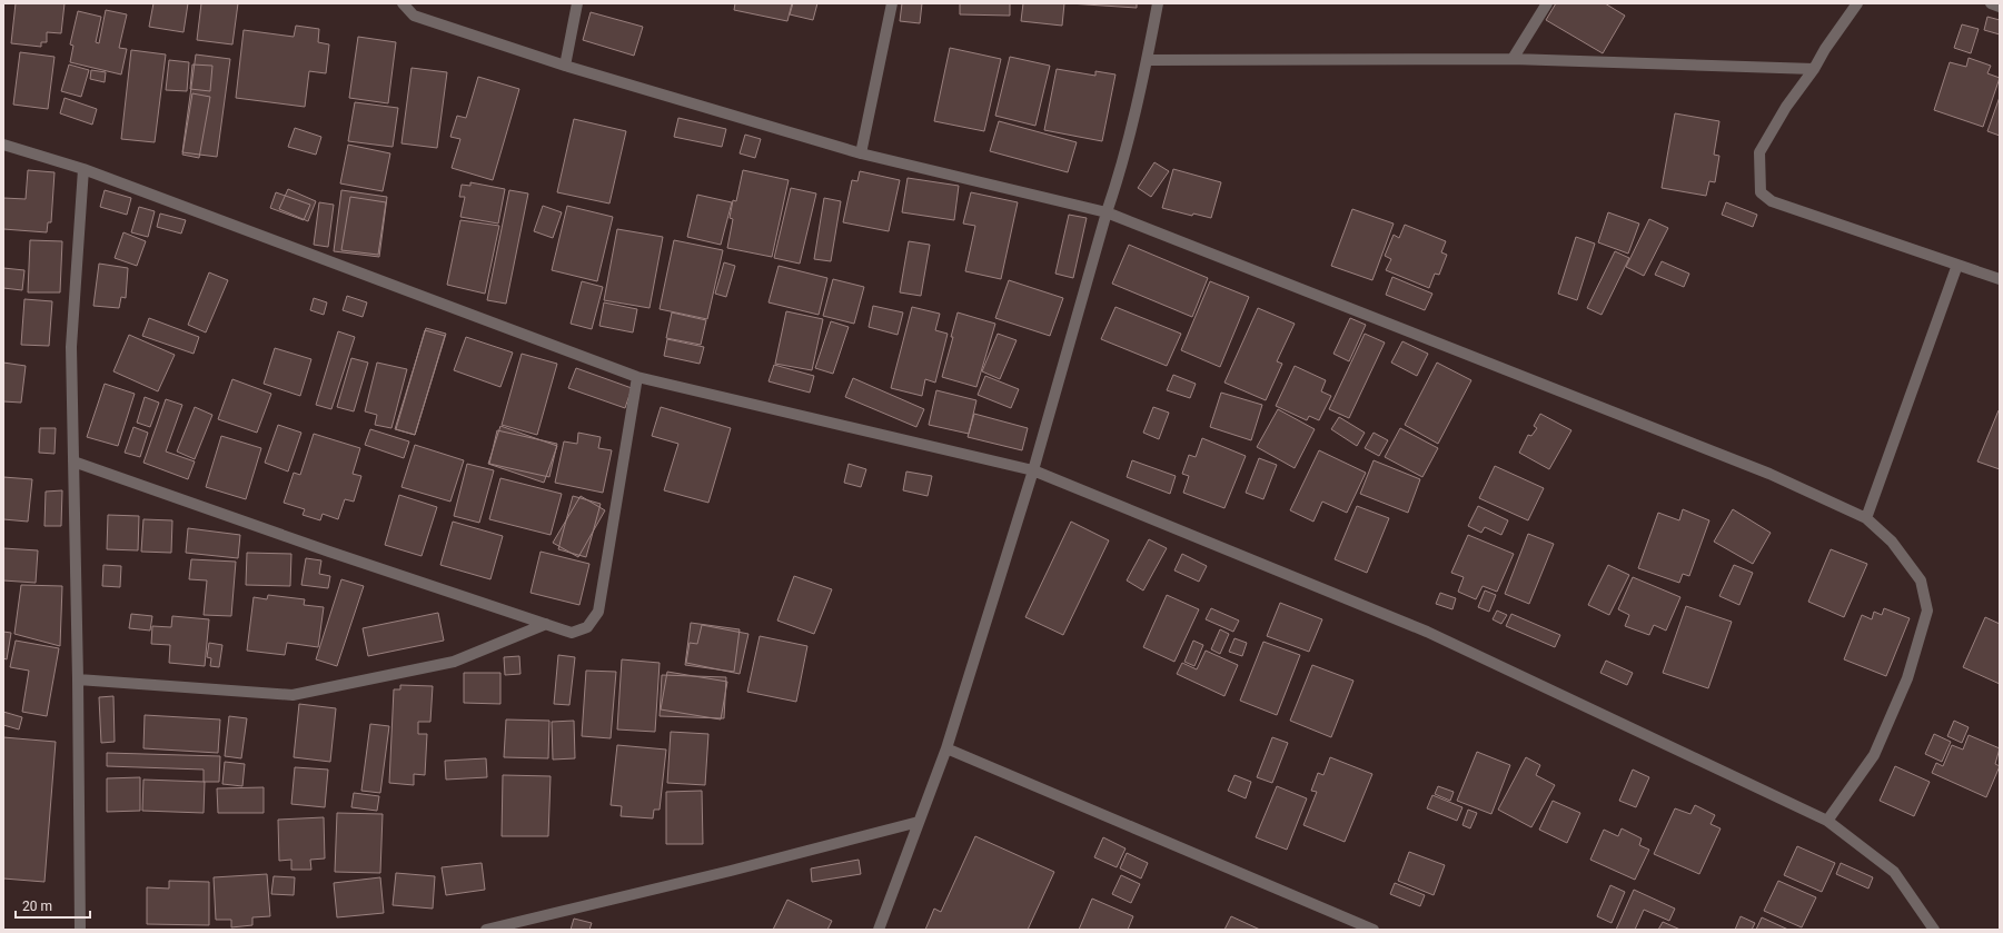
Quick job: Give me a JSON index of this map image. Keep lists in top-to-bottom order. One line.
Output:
{"scale_bar":"20 m"}
